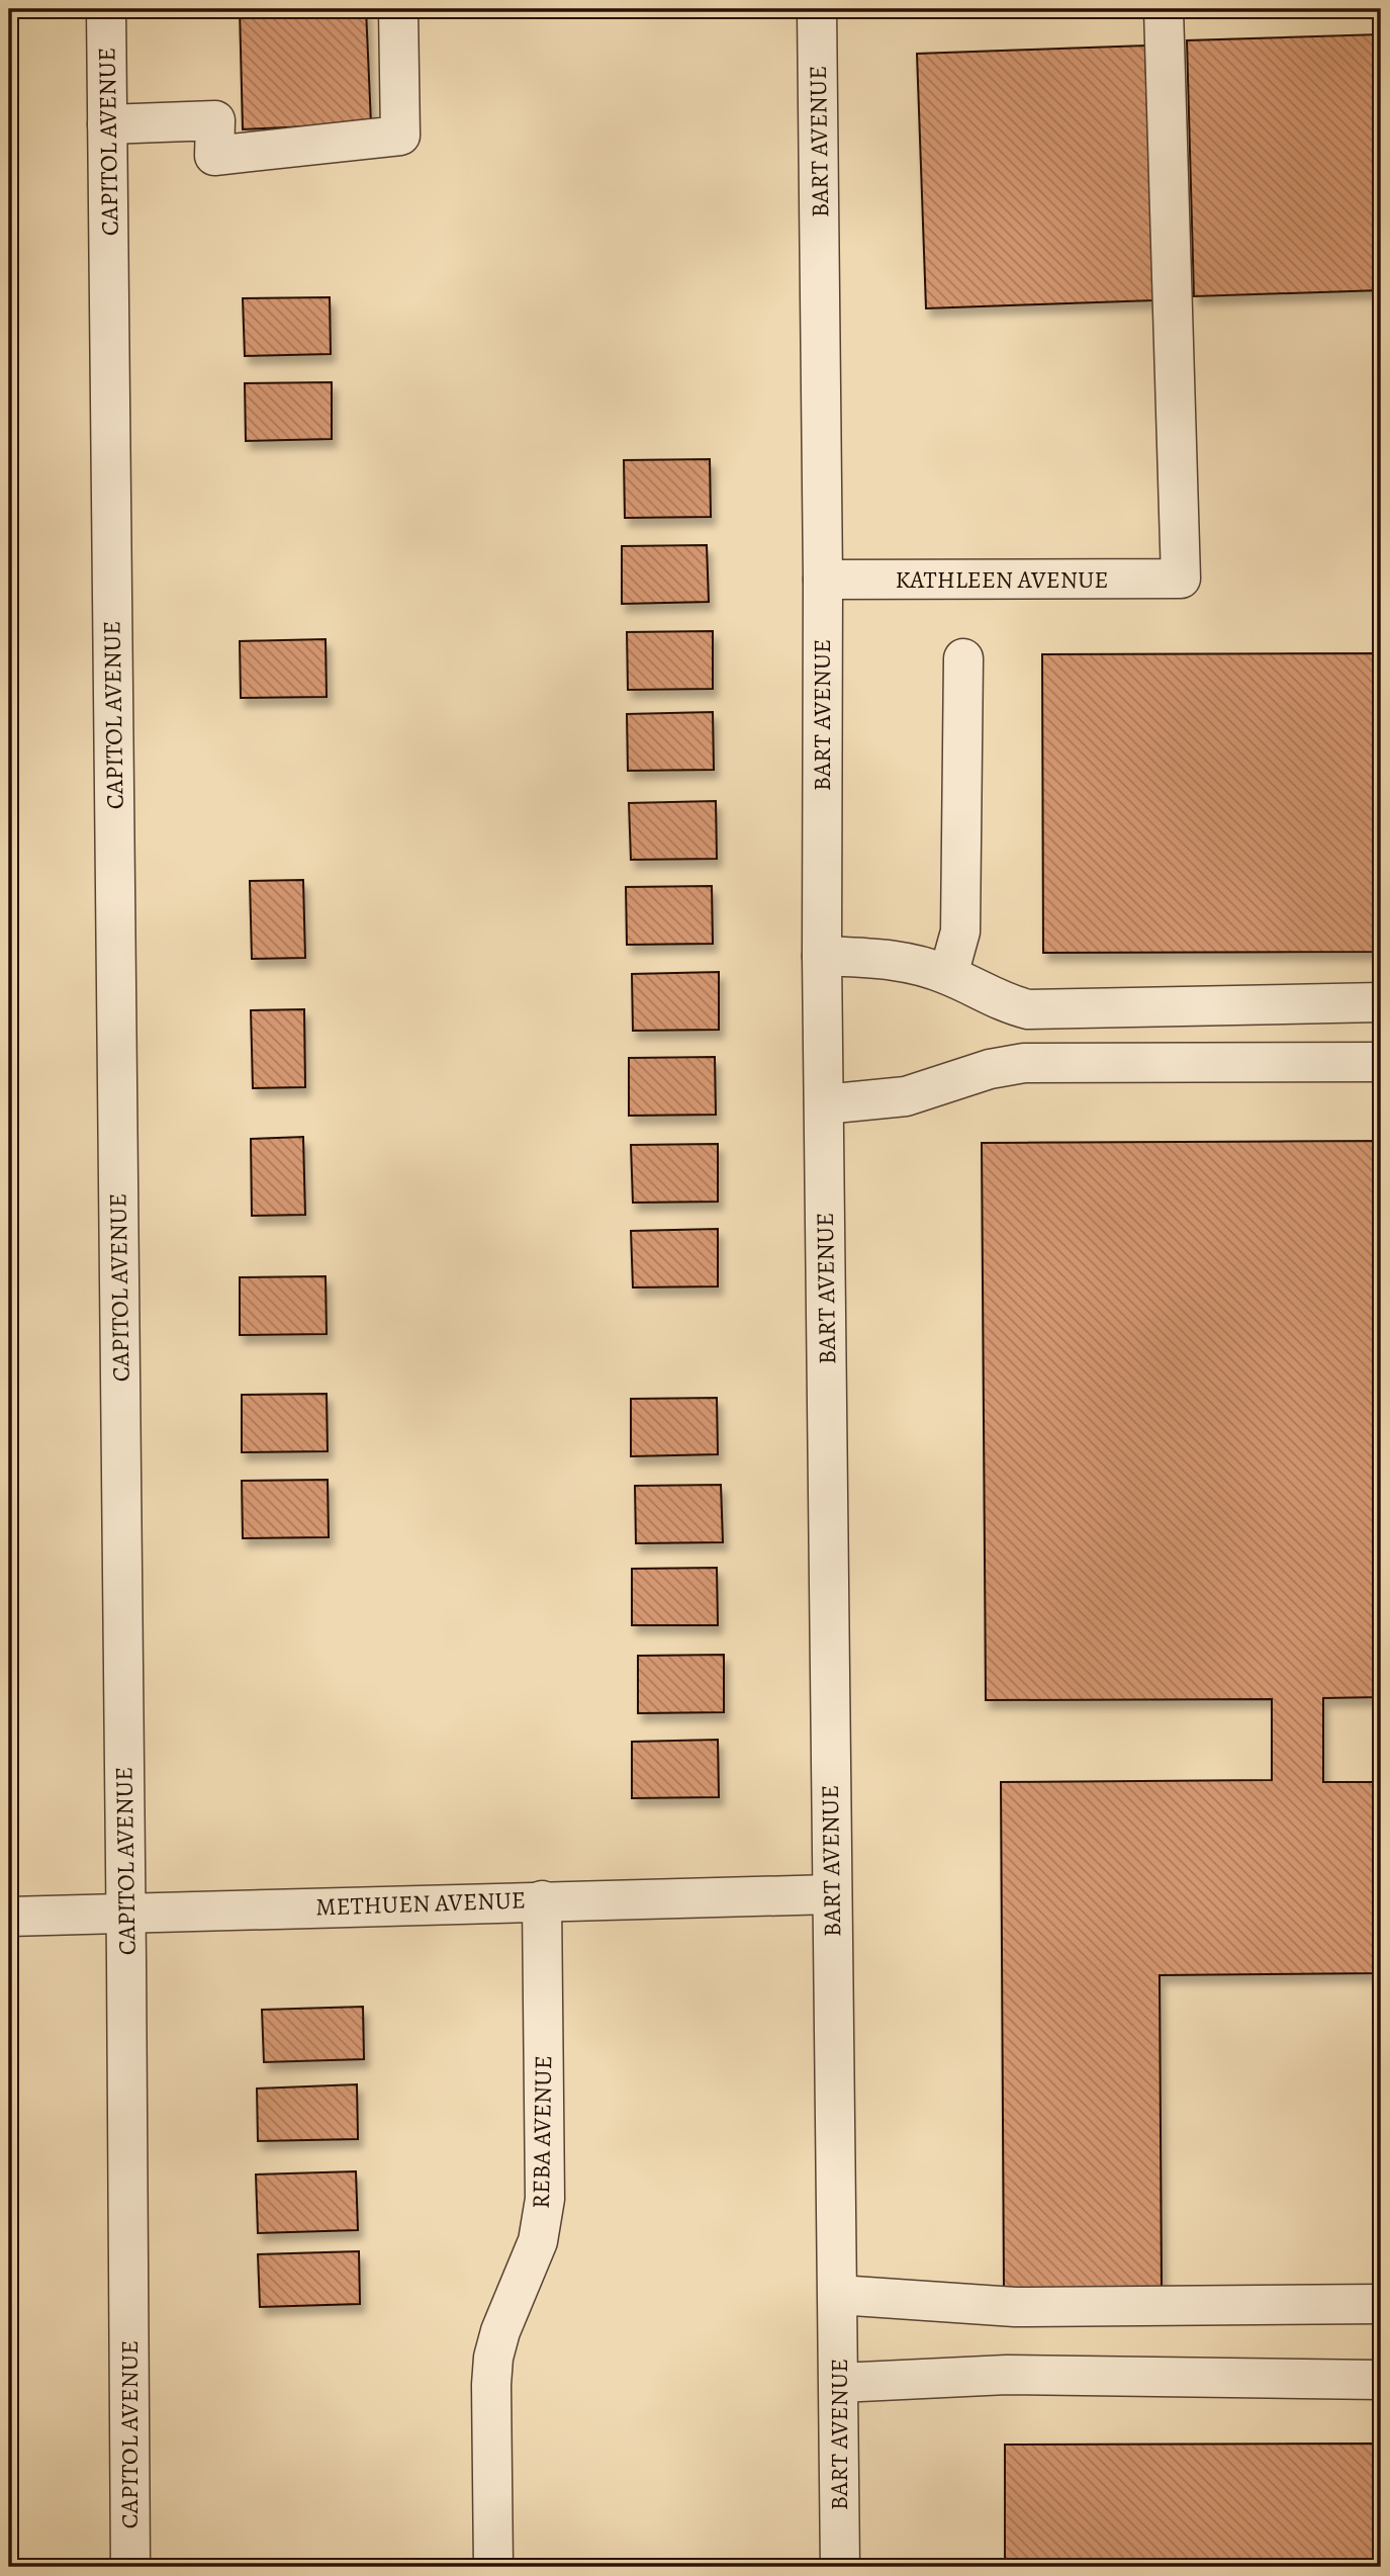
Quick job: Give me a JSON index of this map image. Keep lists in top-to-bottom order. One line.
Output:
{"streets":{"street":["CAPITOL AVENUE","BART AVENUE","KATHLEEN AVENUE","METHUEN AVENUE","REBA AVENUE"]},"crossings":[["CAPITOL AVENUE","METHUEN AVENUE"],["BART AVENUE","KATHLEEN AVENUE"],["BART AVENUE","METHUEN AVENUE"],["METHUEN AVENUE","REBA AVENUE"]]}
